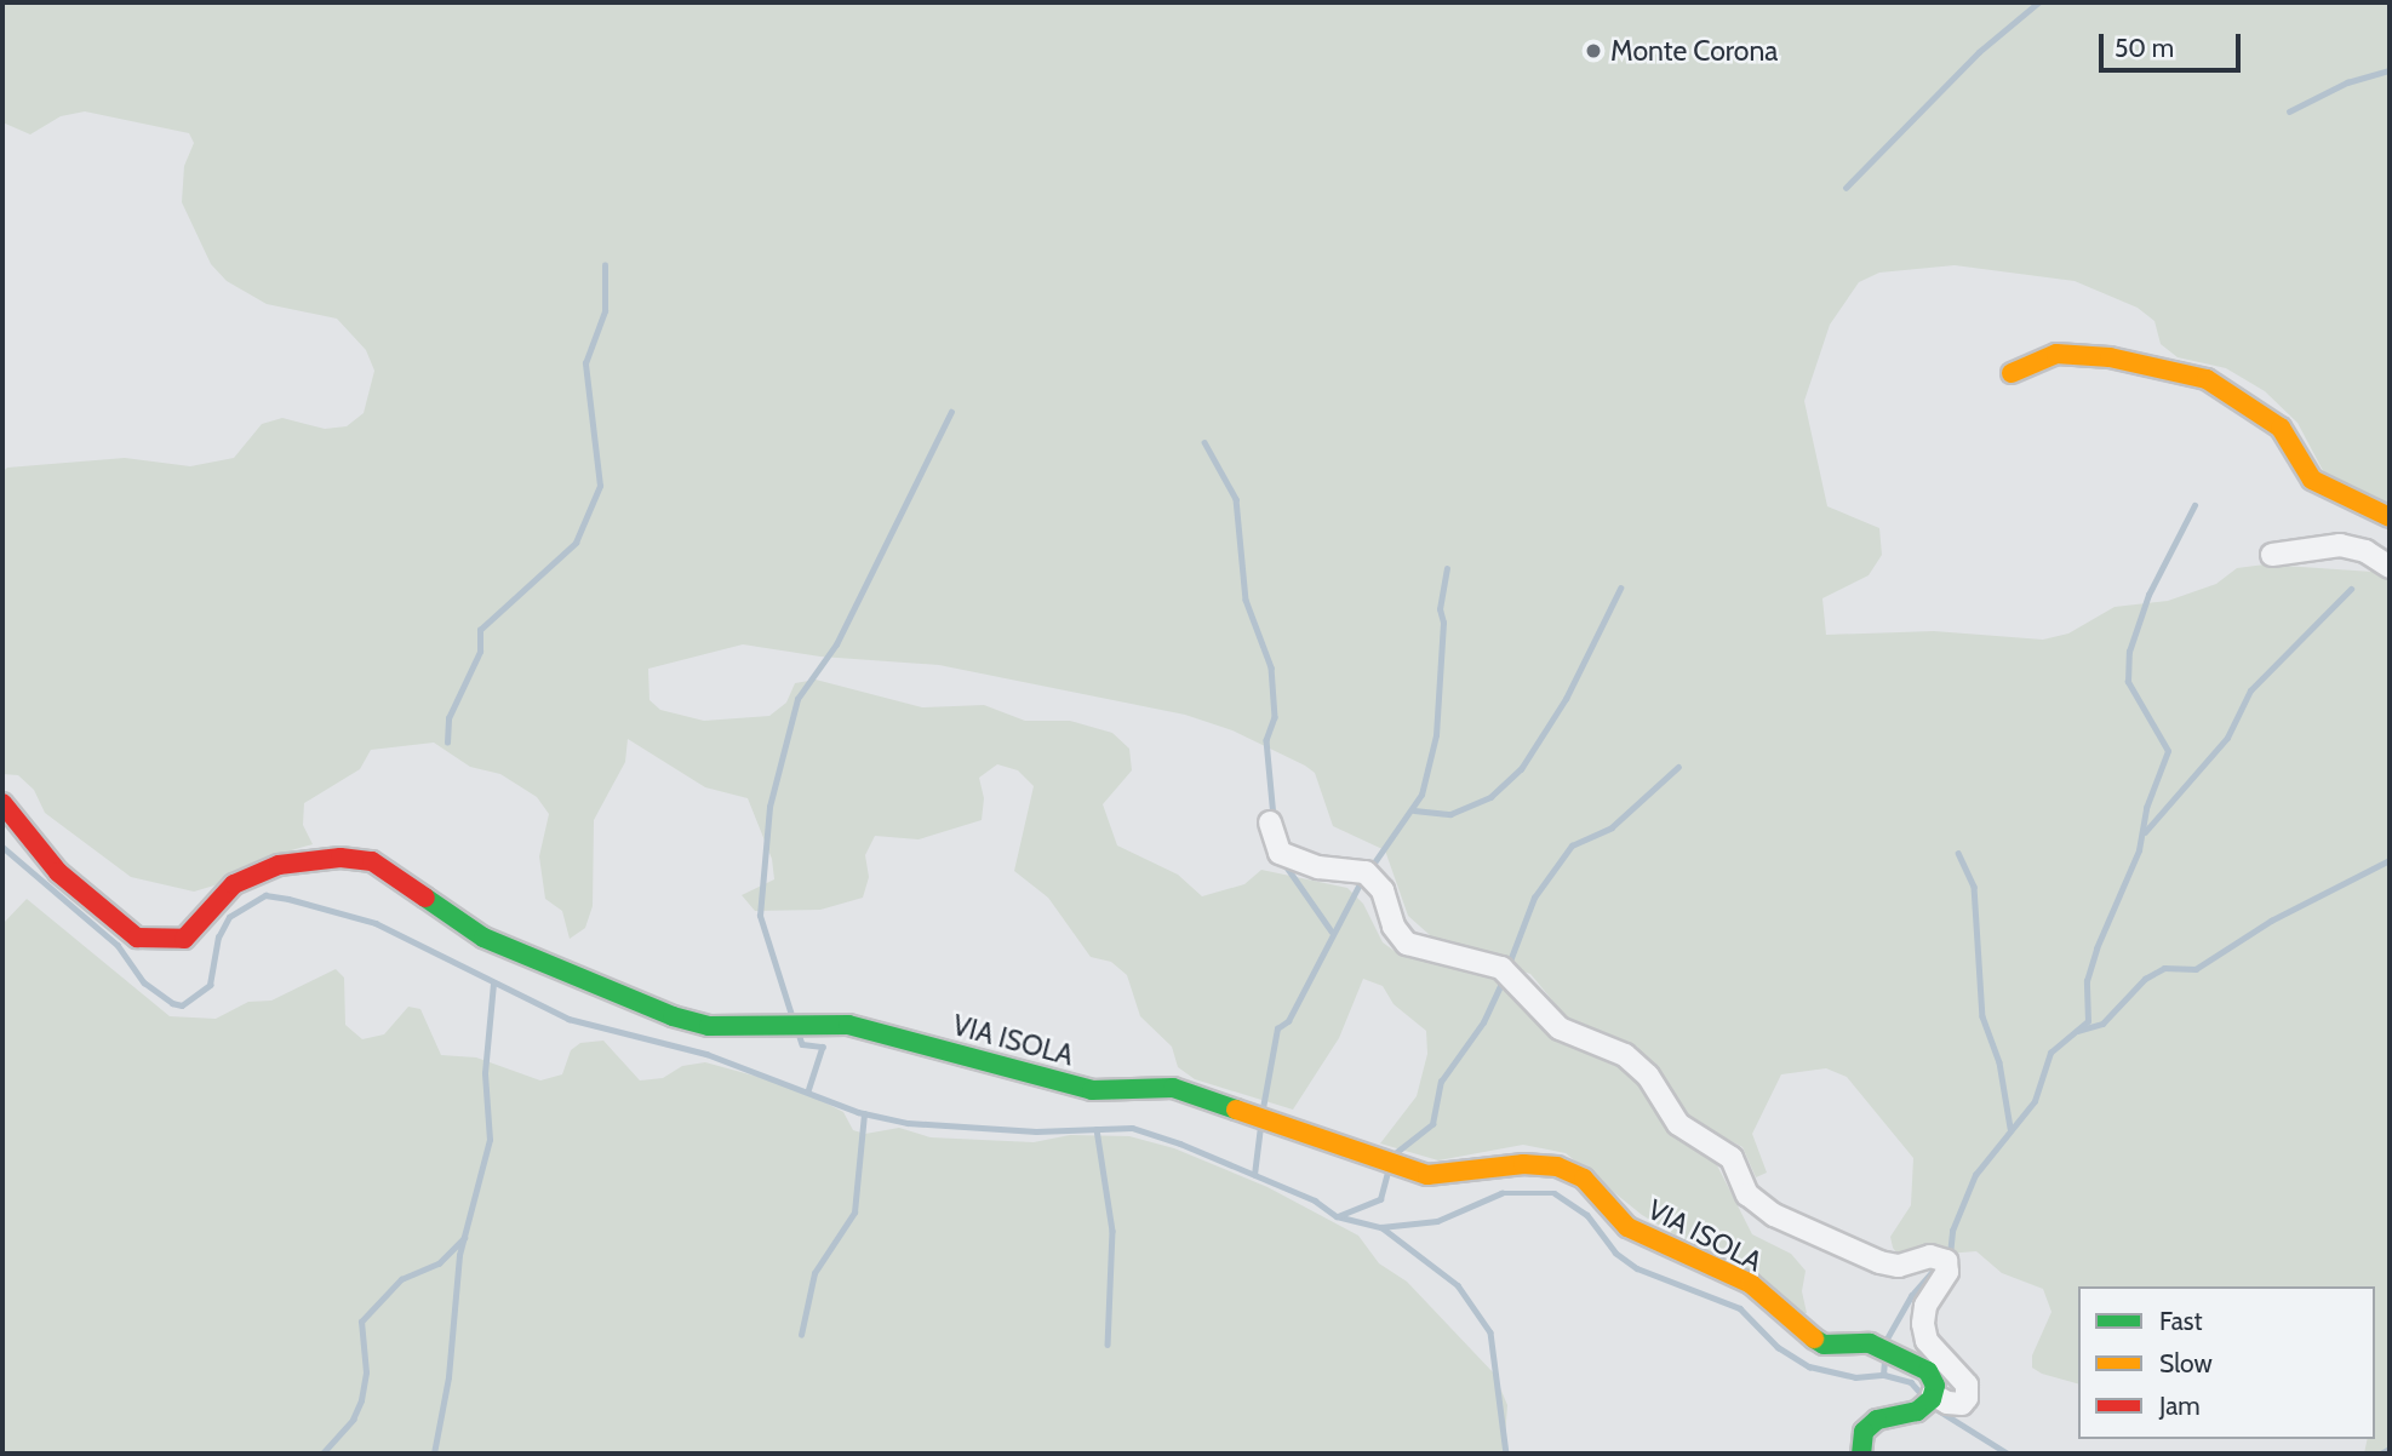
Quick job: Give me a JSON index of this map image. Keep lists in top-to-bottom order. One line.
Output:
{"streets":{"street":["VIA ISOLA"]},"places":["Monte Corona"],"legend":["Fast","Slow","Jam"],"scale_bar":"50 m"}
